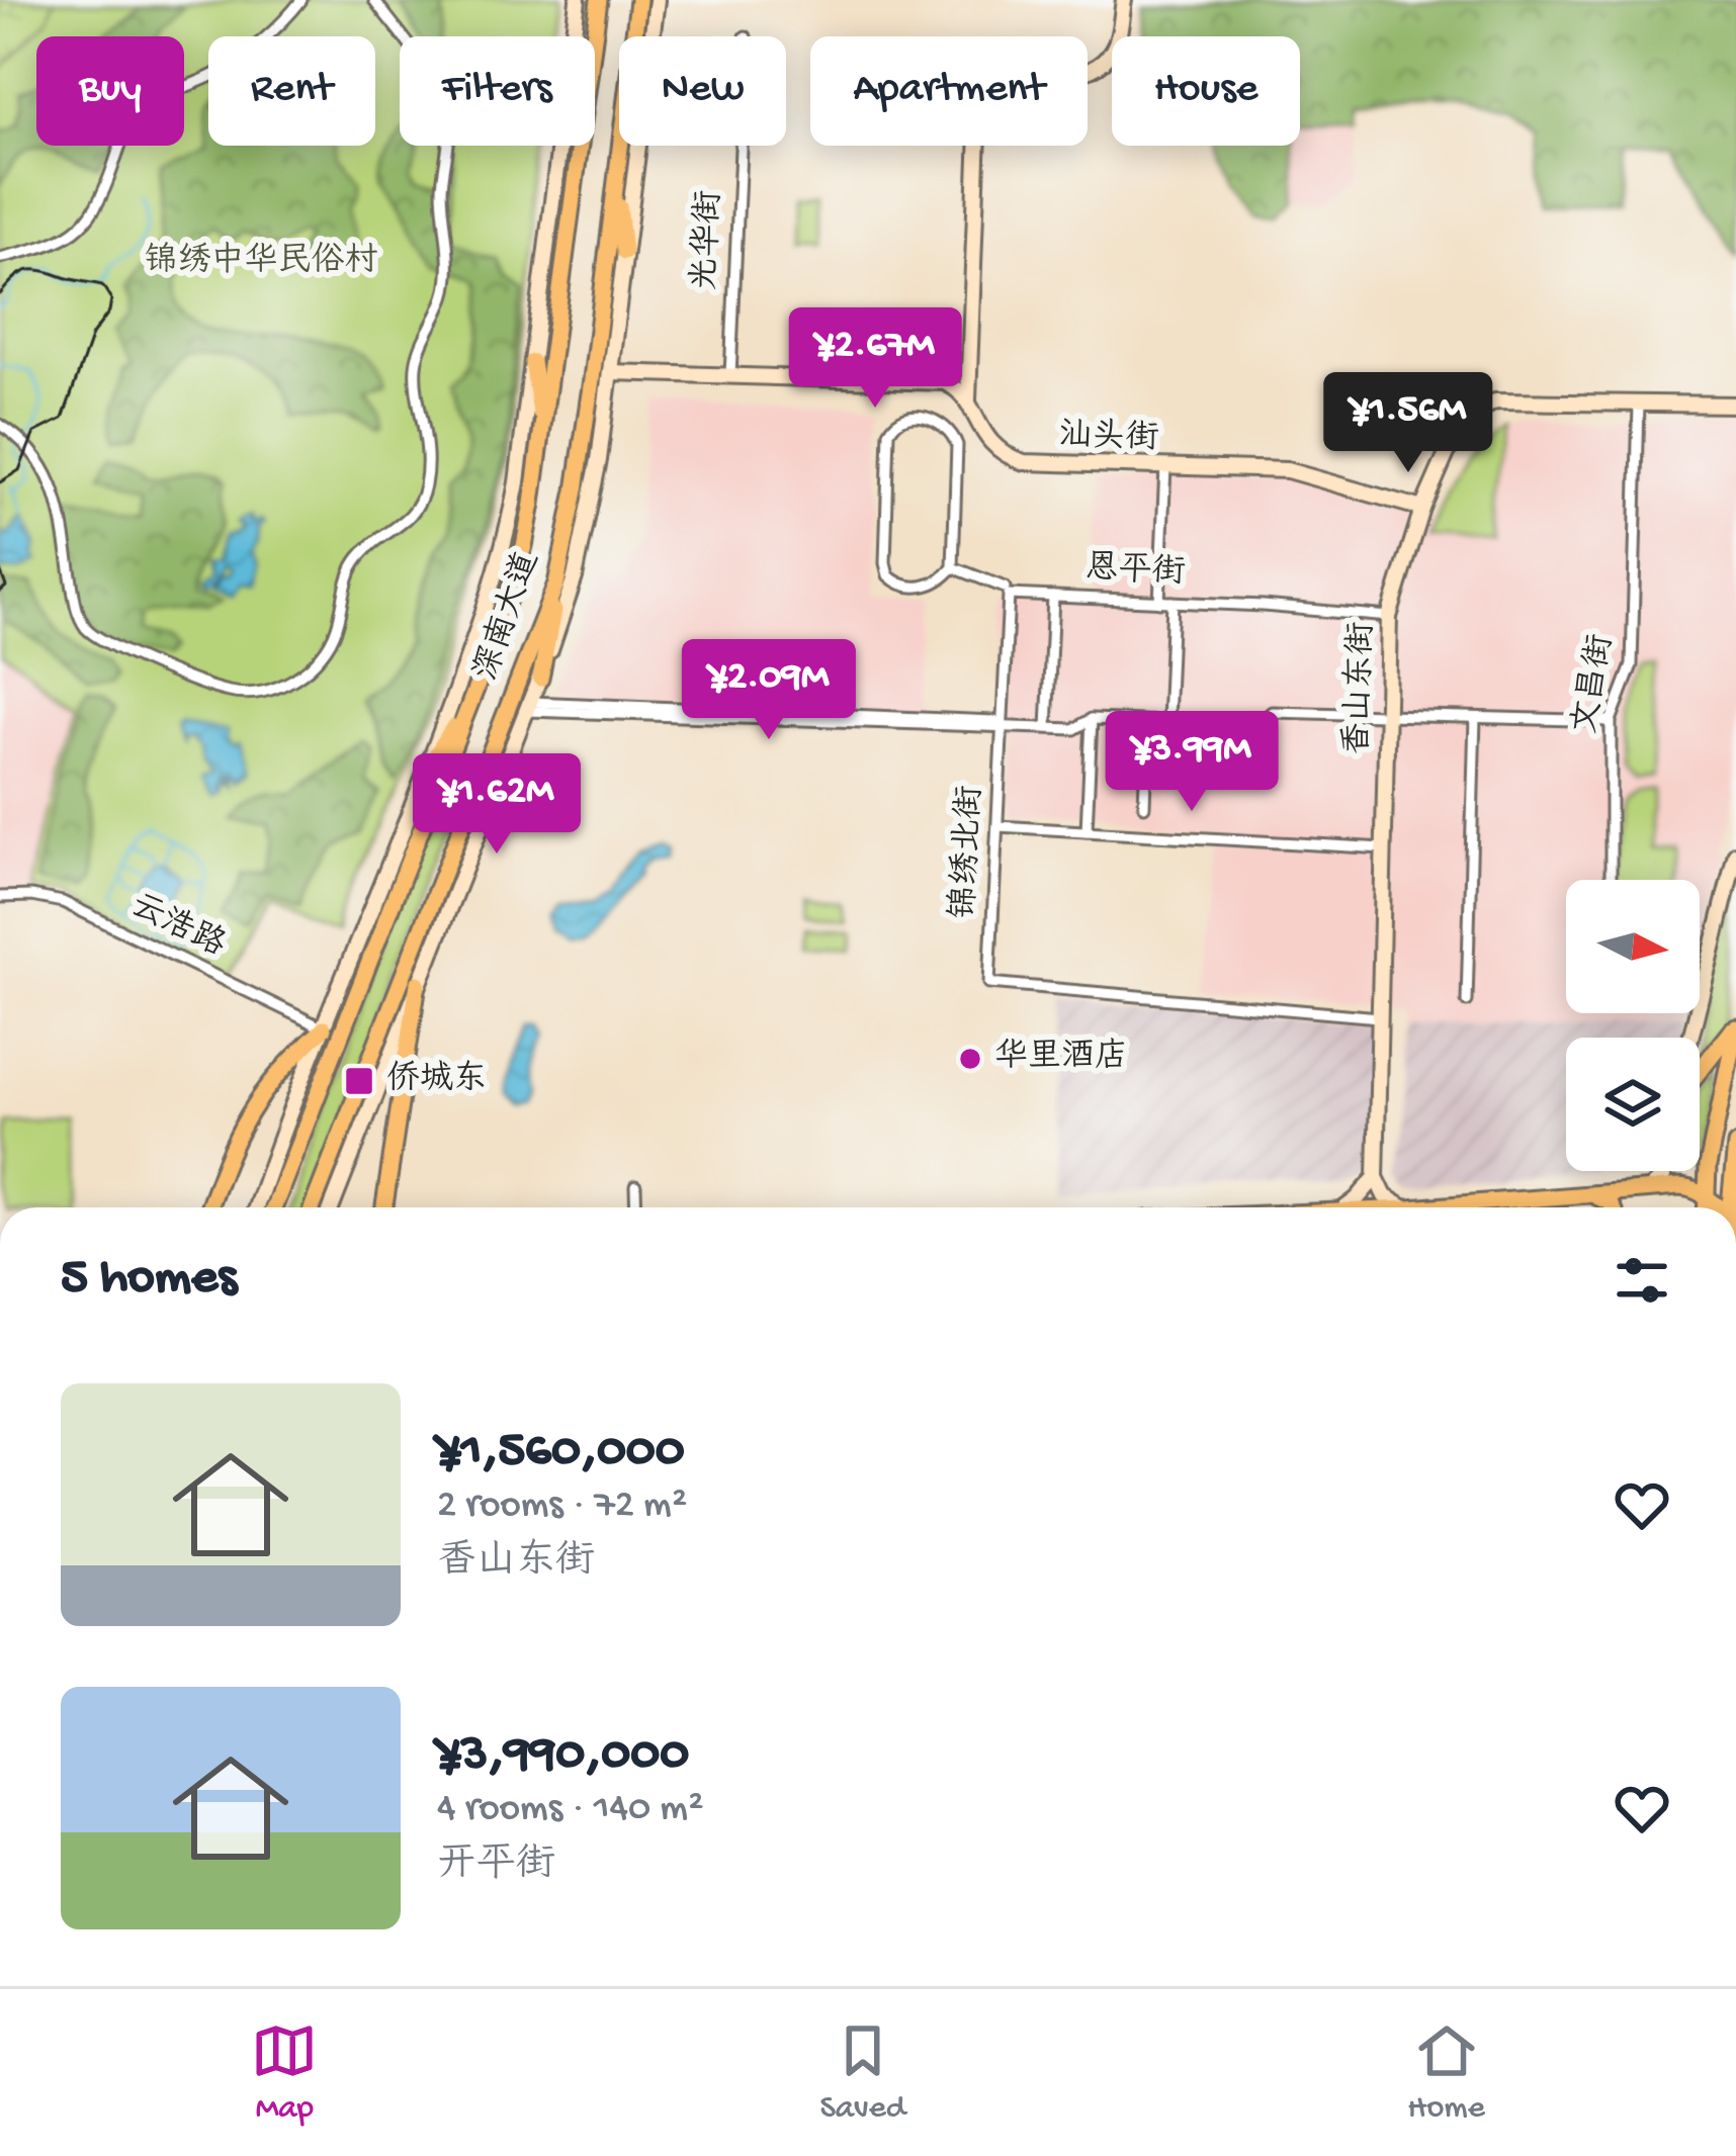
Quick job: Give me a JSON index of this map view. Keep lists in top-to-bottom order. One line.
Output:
{"streets":{"main road":["汕头街","深南大道","香山东街"],"street":["光华街","恩平街","文昌街","锦绣北街","云浩路"]},"crossings":[["汕头街","香山东街"],["恩平街","香山东街"],["文昌街","香山东街"],["香山东街","锦绣北街"]],"parks":["锦绣中华民俗村"],"places":{"other":["华里酒店"],"transit":["侨城东"]},"north":"right","page":{"chip":["Buy","Rent","Filters","New","Apartment","House"],"price":["¥2.67M","¥1.56M","¥2.09M","¥3.99M","¥1.62M"],"heading":"5 homes","list":[{"name":"¥1,560,000","note":"2 rooms · 72 m² · 香山东街"},{"name":"¥3,990,000","note":"4 rooms · 140 m² · 开平街"}],"tabs":["Map","Saved","Home"]}}
